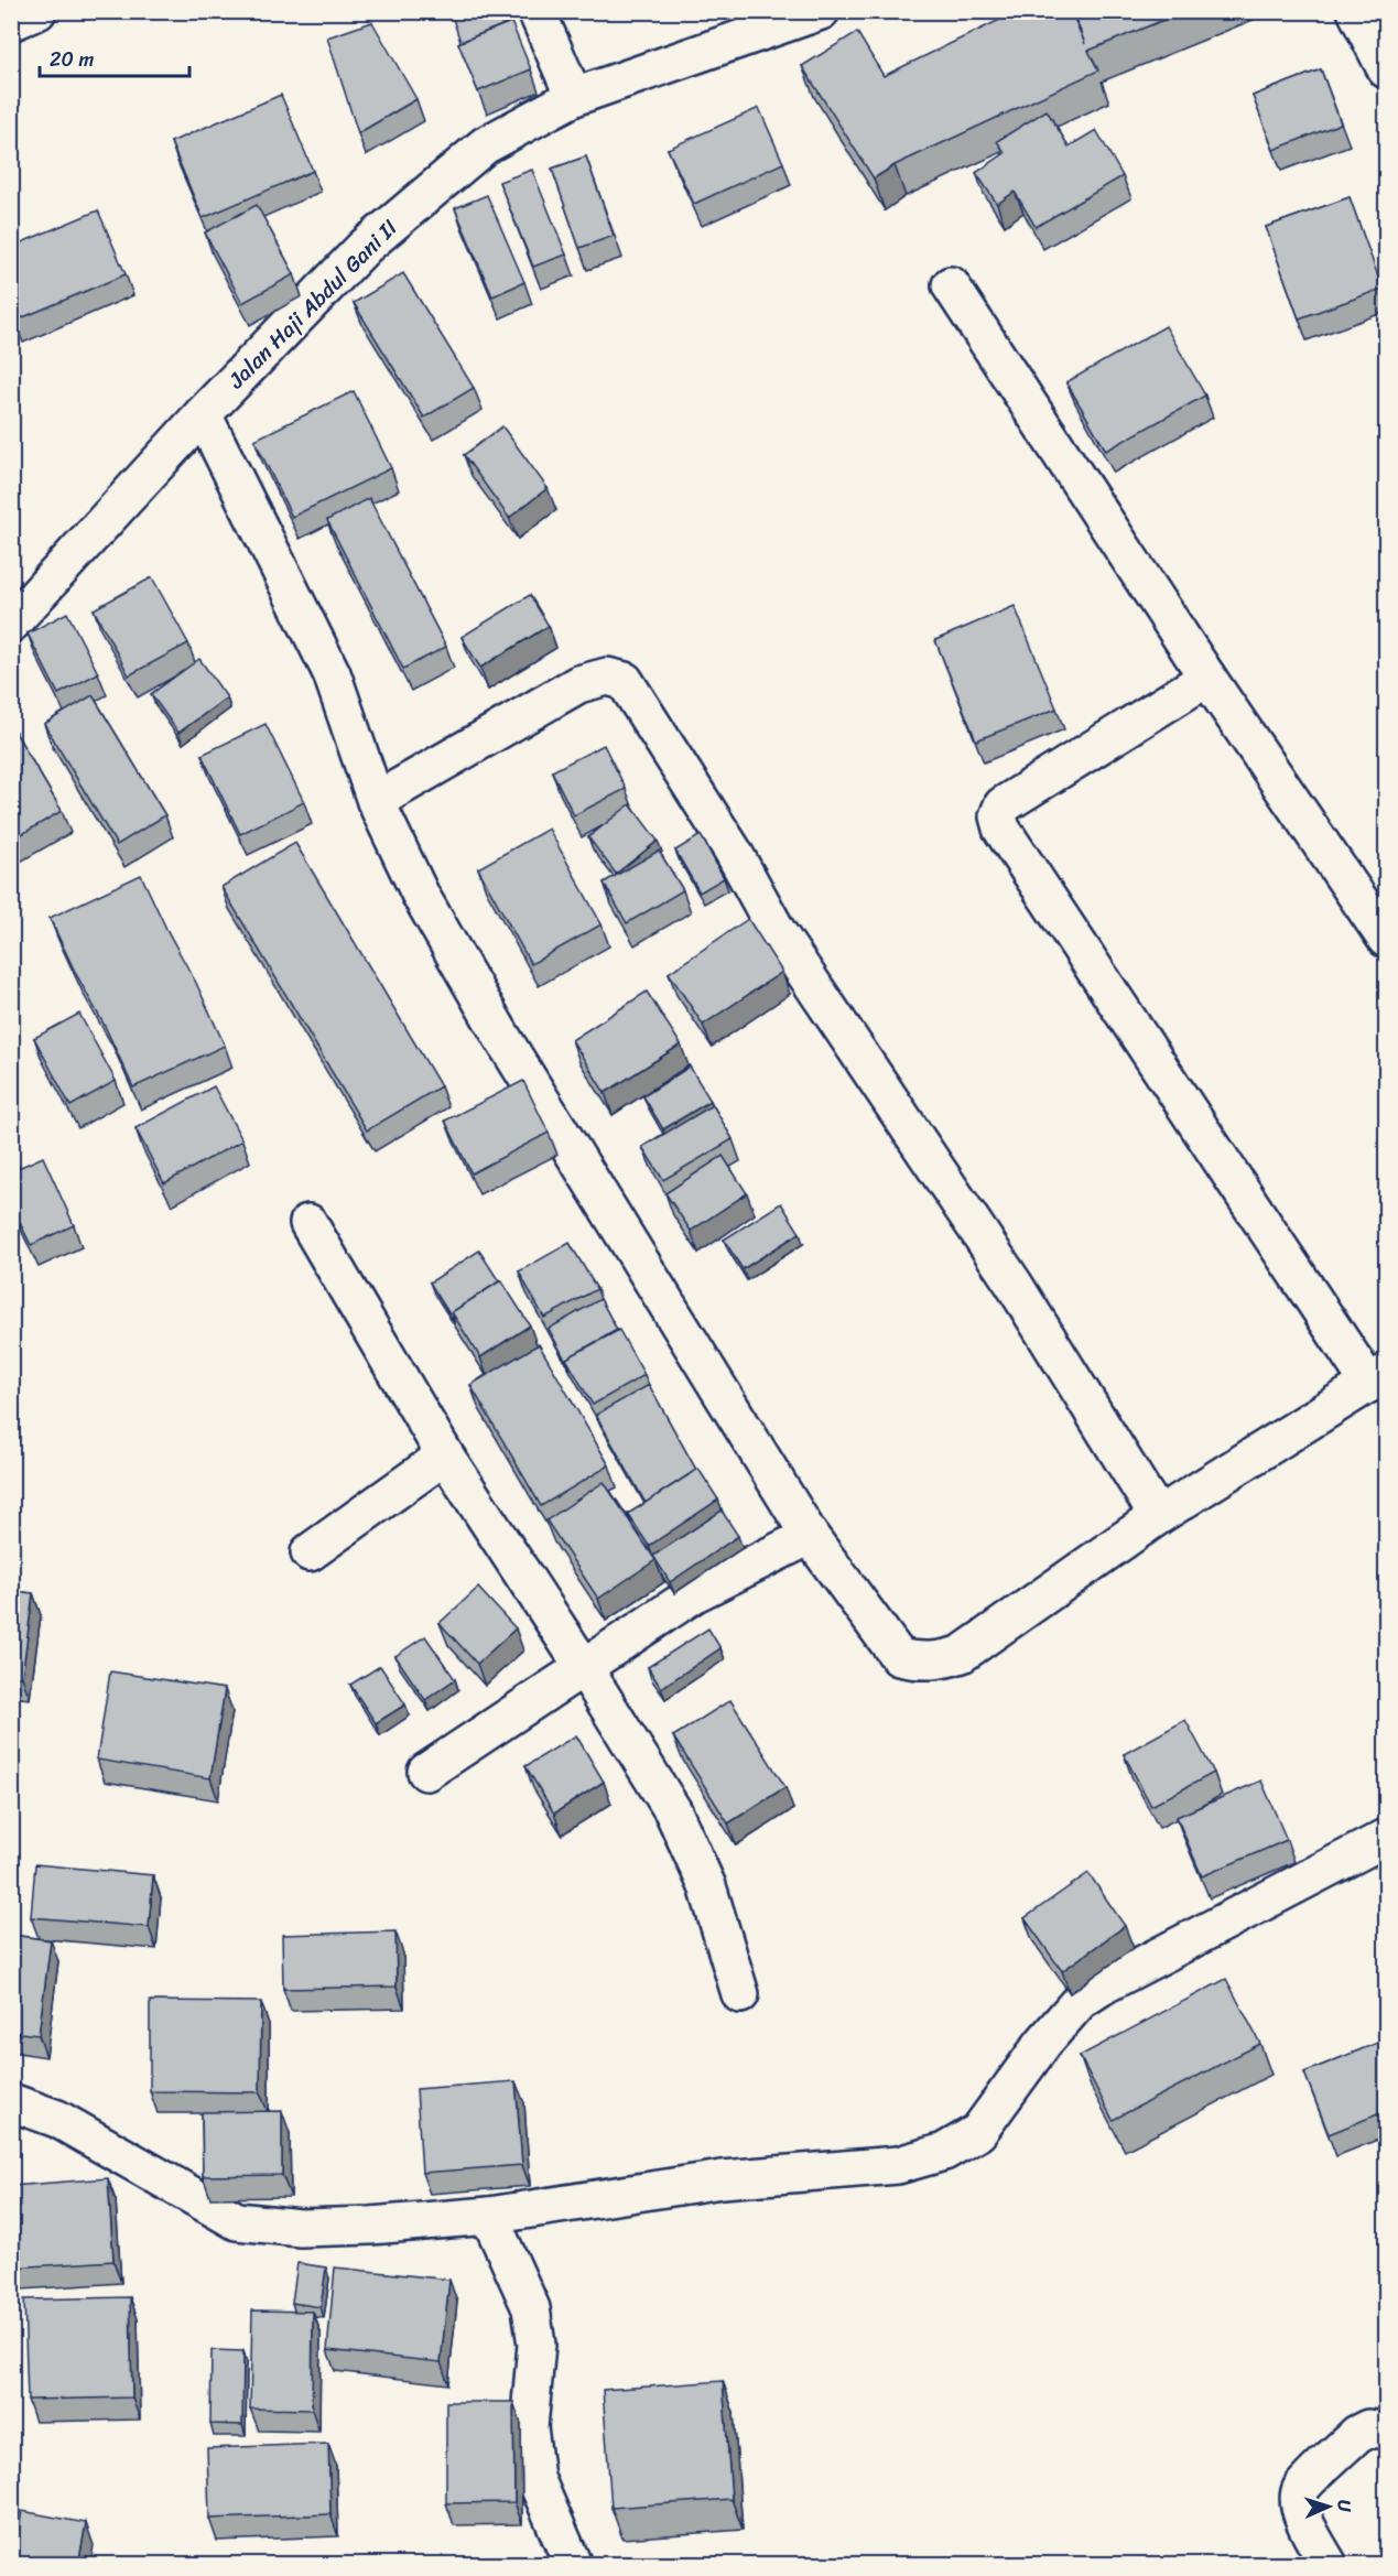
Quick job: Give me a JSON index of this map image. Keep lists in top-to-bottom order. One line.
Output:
{"streets":{"street":["Jalan Haji Abdul Gani II"]},"scale_bar":"20 m","north":"right"}
